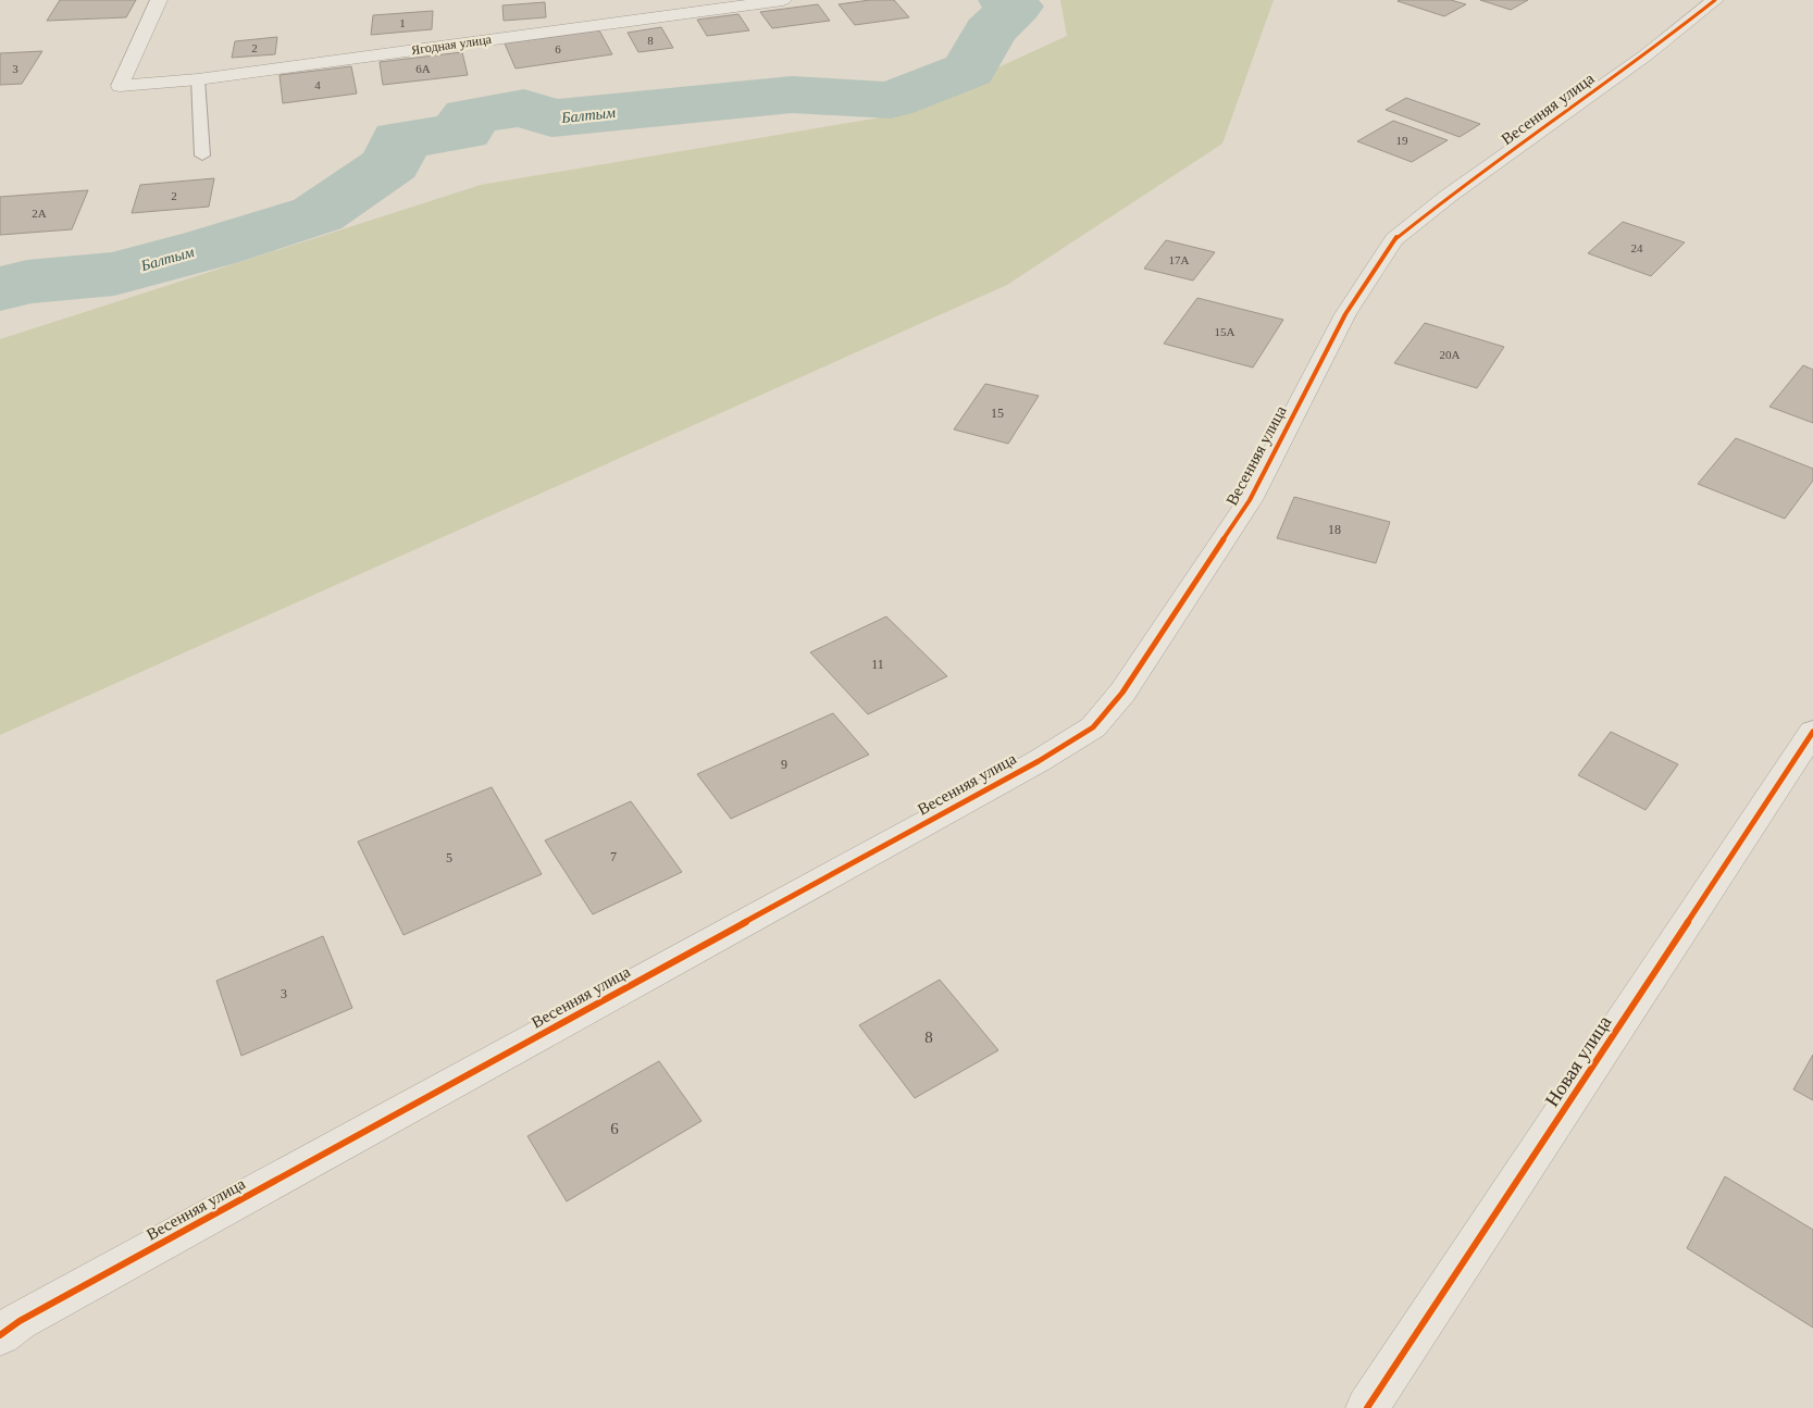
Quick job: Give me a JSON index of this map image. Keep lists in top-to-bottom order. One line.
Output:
{"streets":{"street":["Ягодная улица","Весенняя улица","Новая улица"]},"water":["Балтым"],"house_numbers":["1","8","2","6","3","6А","4","19","2","2А","24","17А","15А","20А","15","18","11","9","7","5","3","8","6"]}
